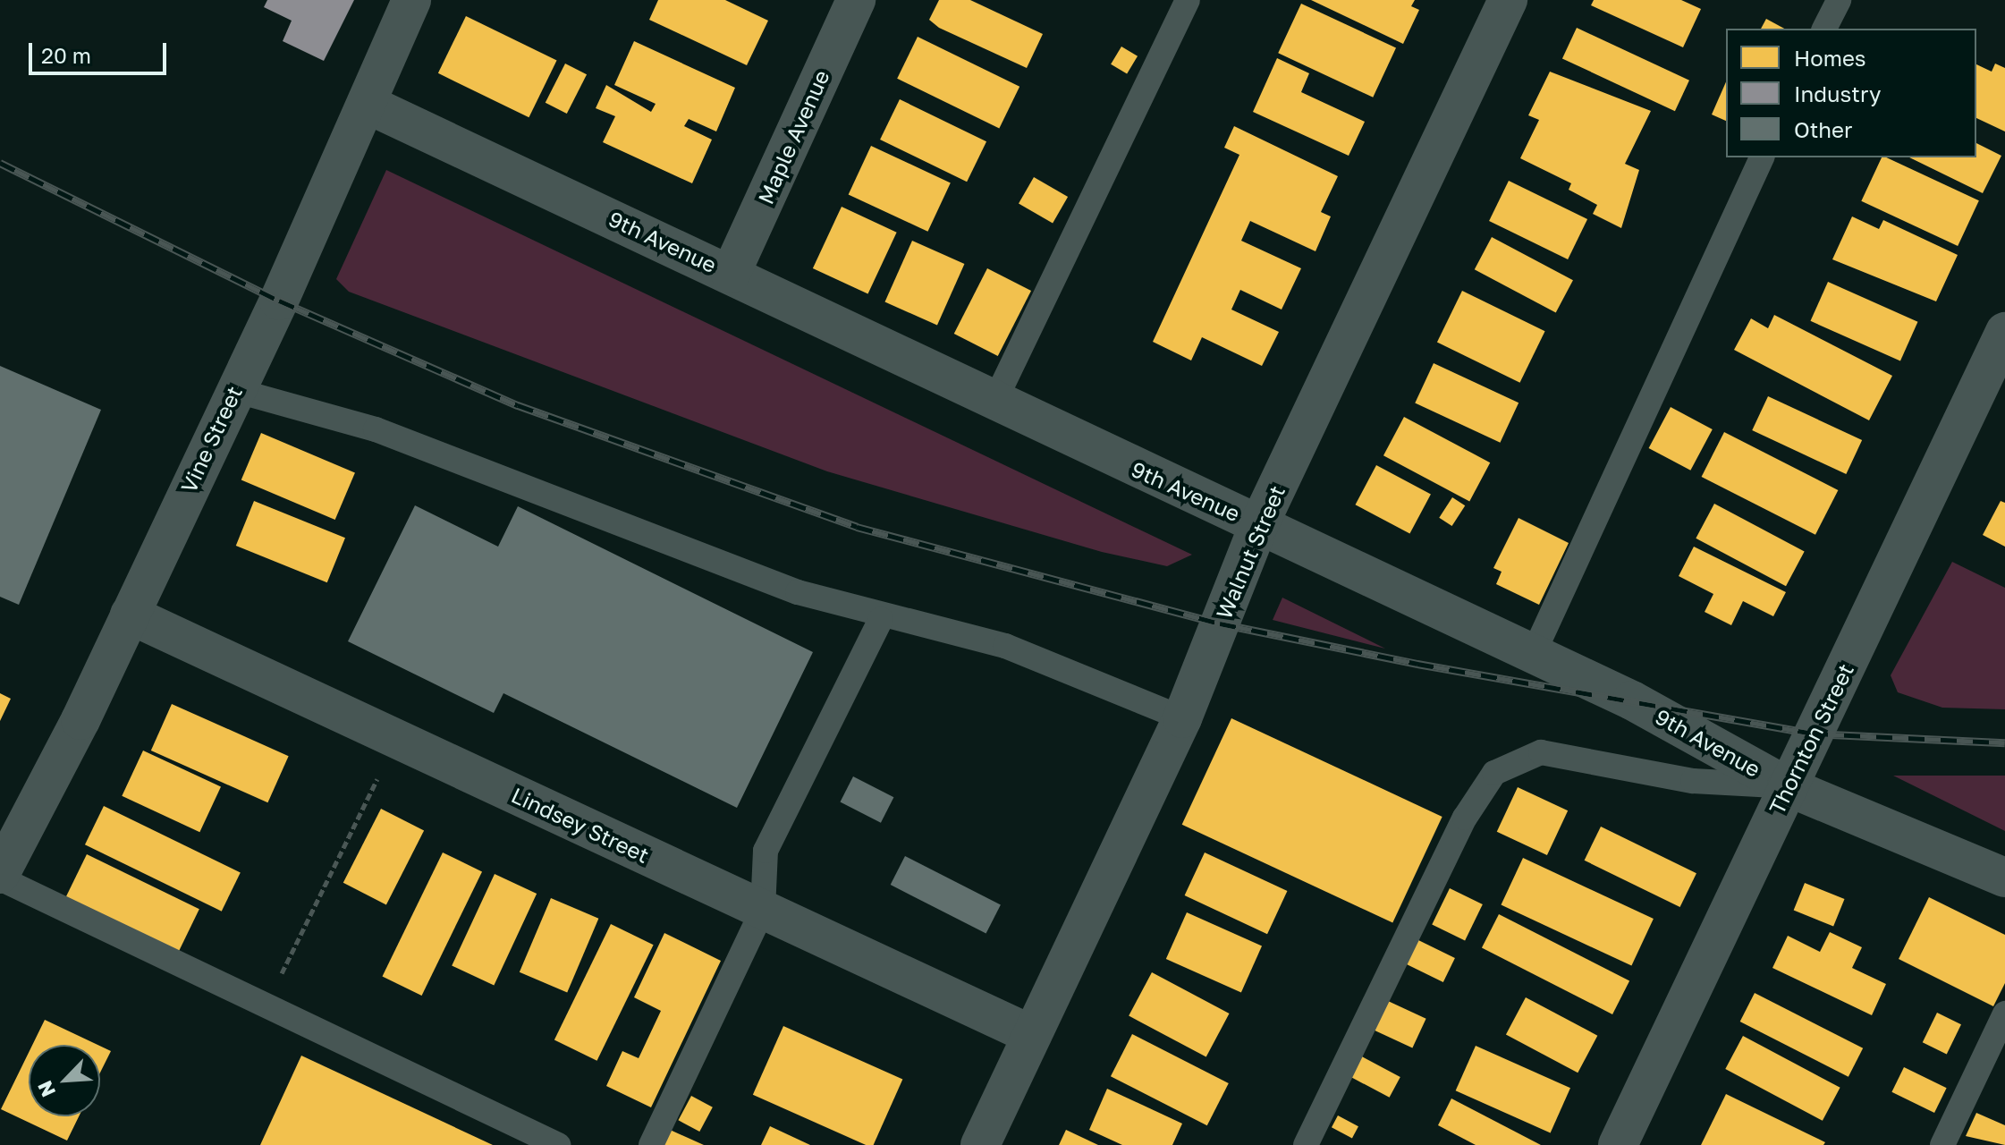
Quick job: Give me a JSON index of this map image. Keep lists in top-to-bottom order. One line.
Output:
{"streets":{"street":["Maple Avenue","9th Avenue","Vine Street","Walnut Street","Thornton Street","Lindsey Street"]},"crossings":[["Maple Avenue","9th Avenue"],["9th Avenue","Vine Street"],["9th Avenue","Walnut Street"],["9th Avenue","Thornton Street"],["Vine Street","Lindsey Street"],["Walnut Street","Lindsey Street"]],"legend":["Homes","Industry","Other"],"scale_bar":"20 m","north":"bottom left"}
